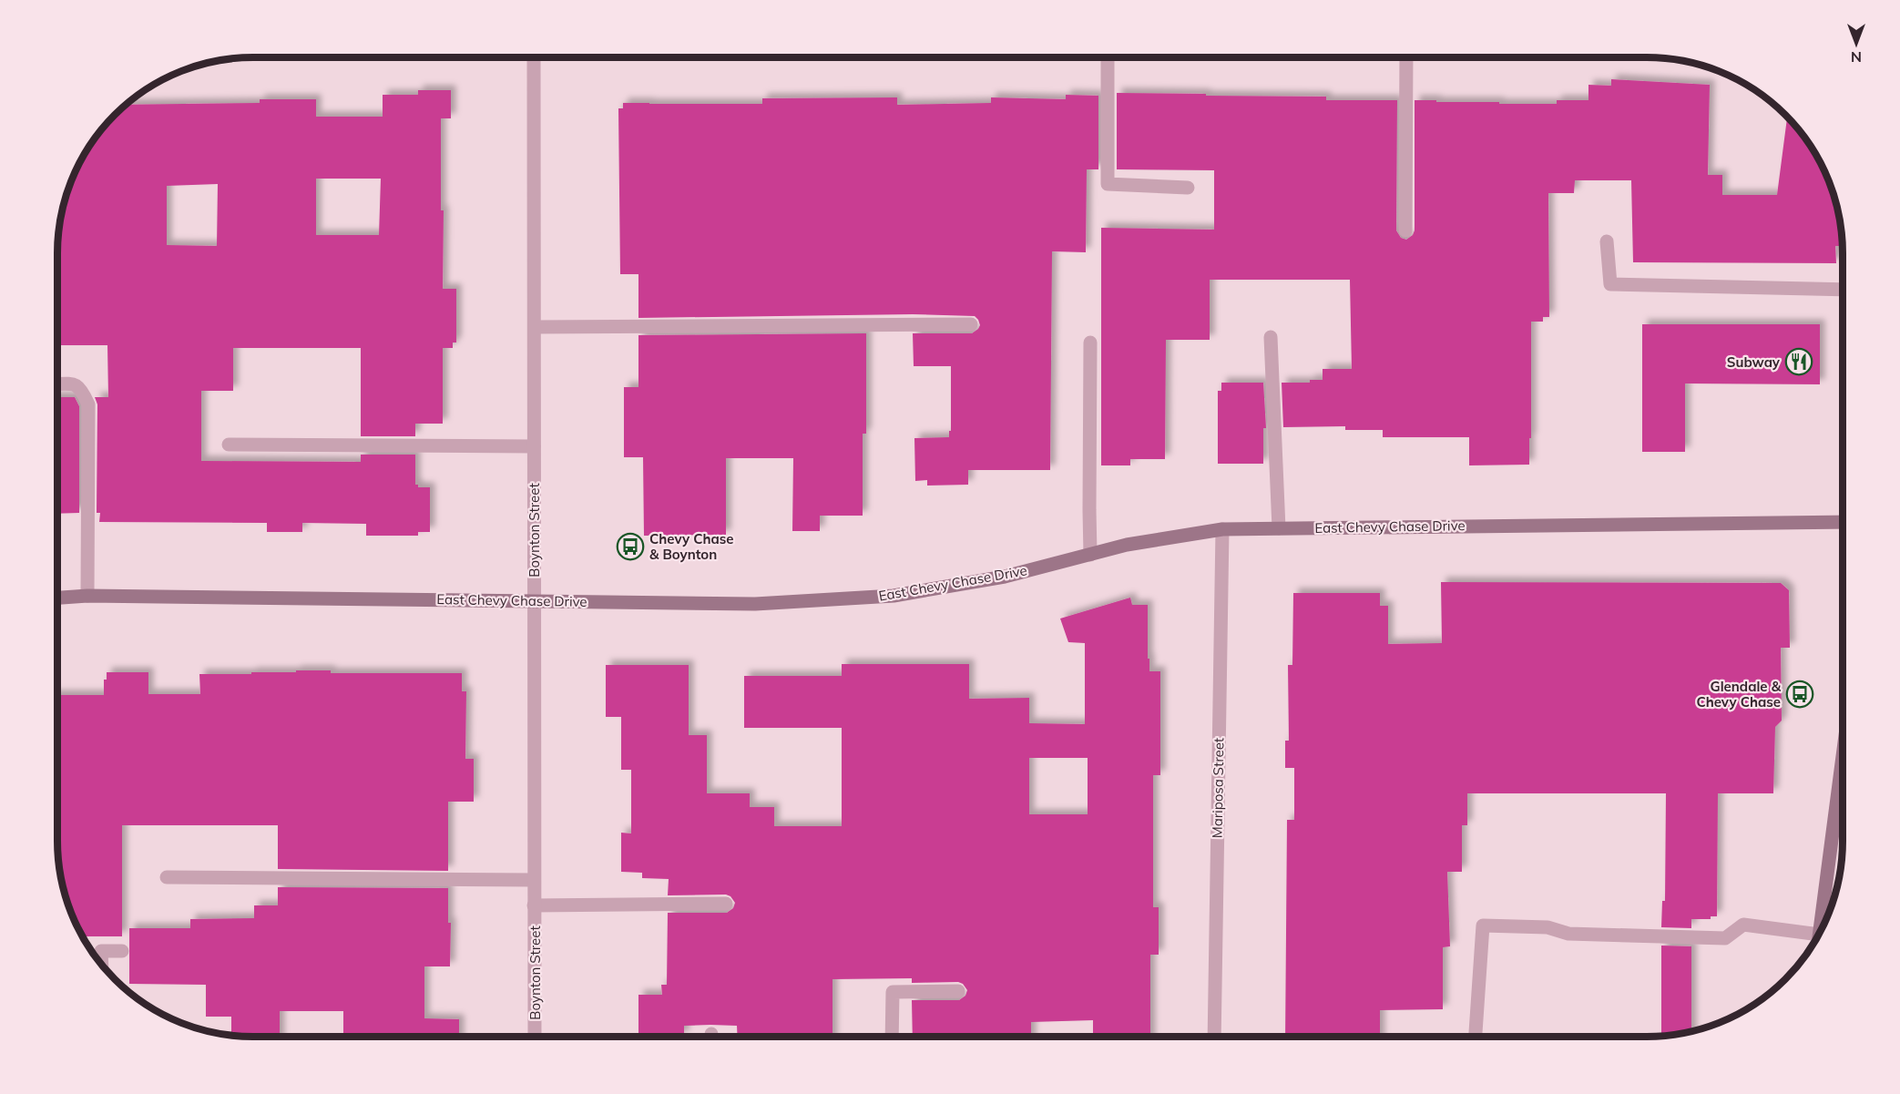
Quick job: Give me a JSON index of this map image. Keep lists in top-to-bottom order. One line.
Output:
{"streets":{"main road":["East Chevy Chase Drive"],"street":["Boynton Street","Mariposa Street"]},"crossings":[["East Chevy Chase Drive","Boynton Street"],["East Chevy Chase Drive","Mariposa Street"]],"places":{"restaurant":["Subway"],"bus stop":["Chevy Chase & Boynton","Glendale & Chevy Chase"]},"north":"bottom"}
